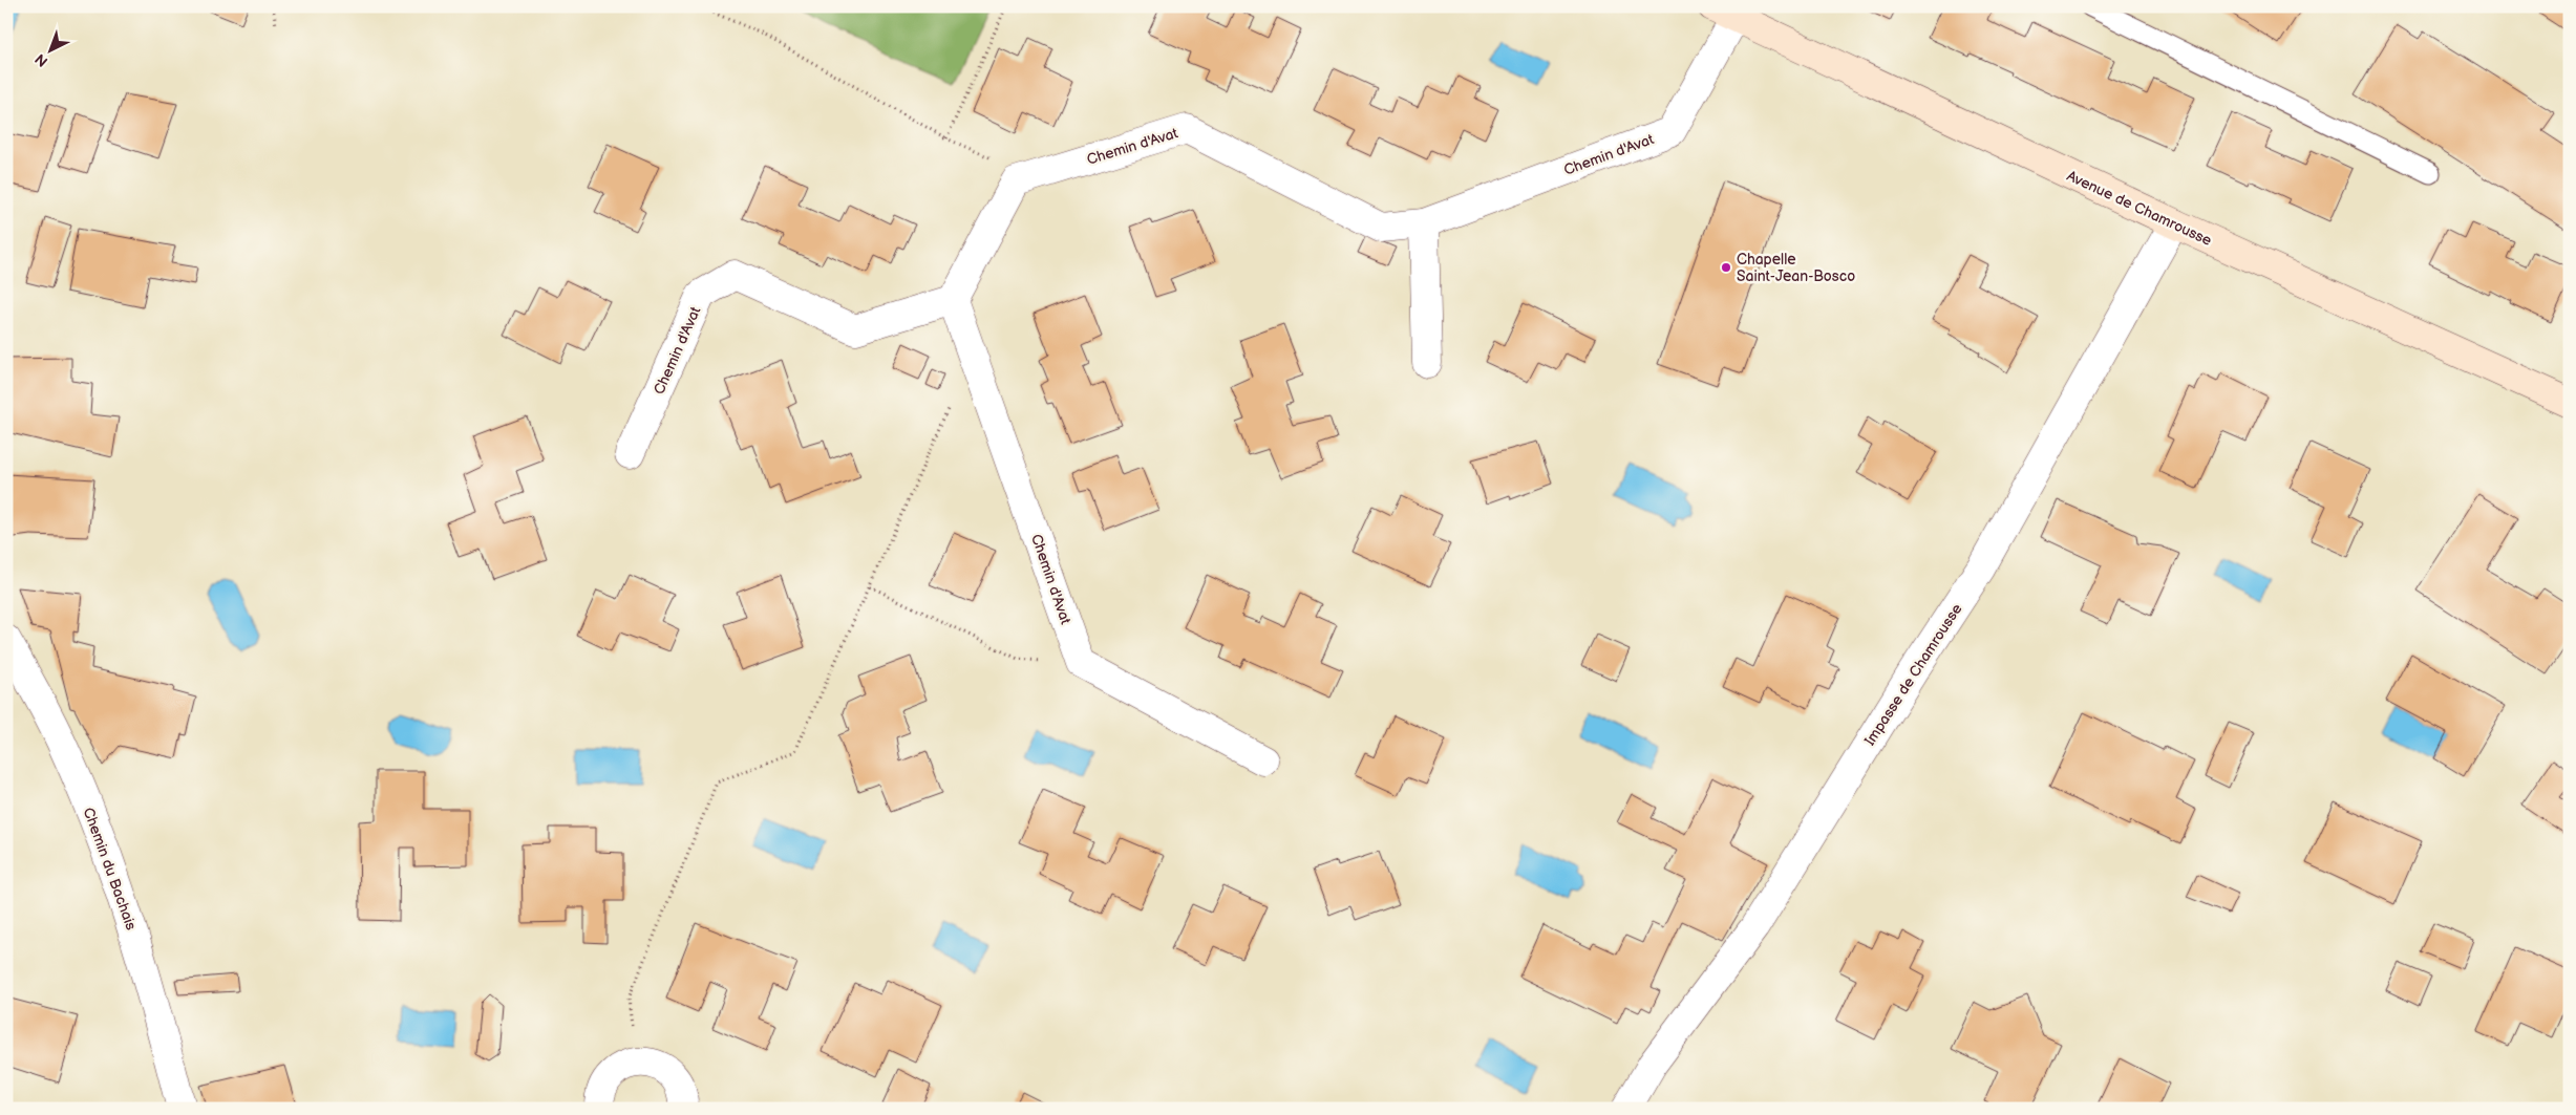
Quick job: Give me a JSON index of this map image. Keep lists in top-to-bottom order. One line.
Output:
{"streets":{"street":["Chemin d'Avat","Avenue de Chamrousse","Impasse de Chamrousse","Chemin du Bachais"]},"crossings":[["Chemin d'Avat","Avenue de Chamrousse"],["Avenue de Chamrousse","Impasse de Chamrousse"]],"places":["Chapelle Saint-Jean-Bosco"],"north":"bottom left"}
